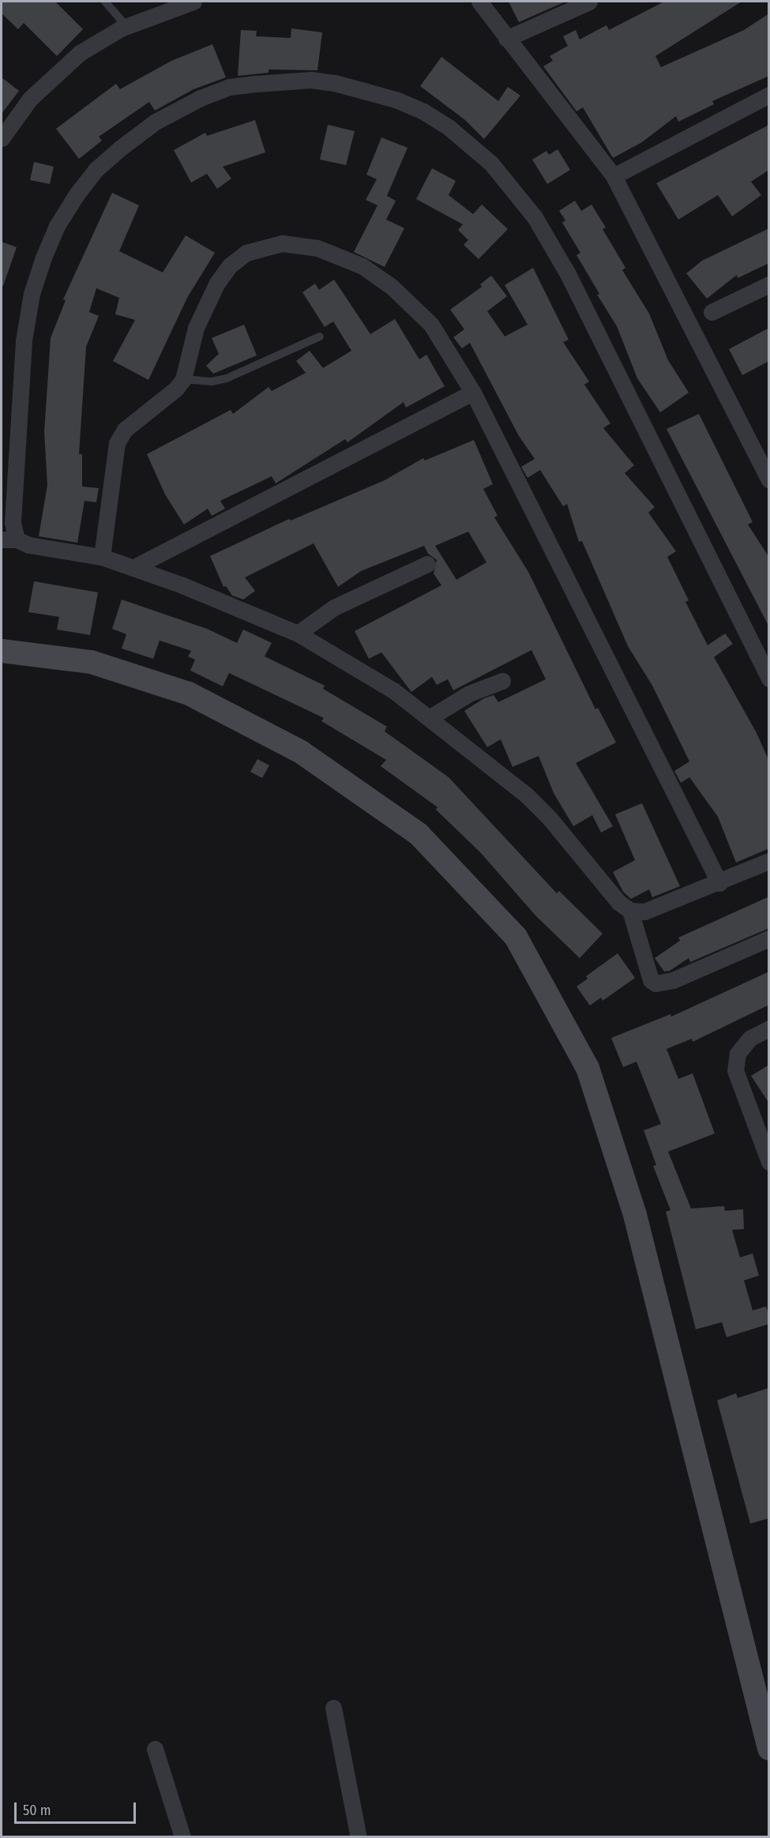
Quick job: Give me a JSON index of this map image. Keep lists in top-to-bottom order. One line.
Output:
{"scale_bar":"50 m"}
